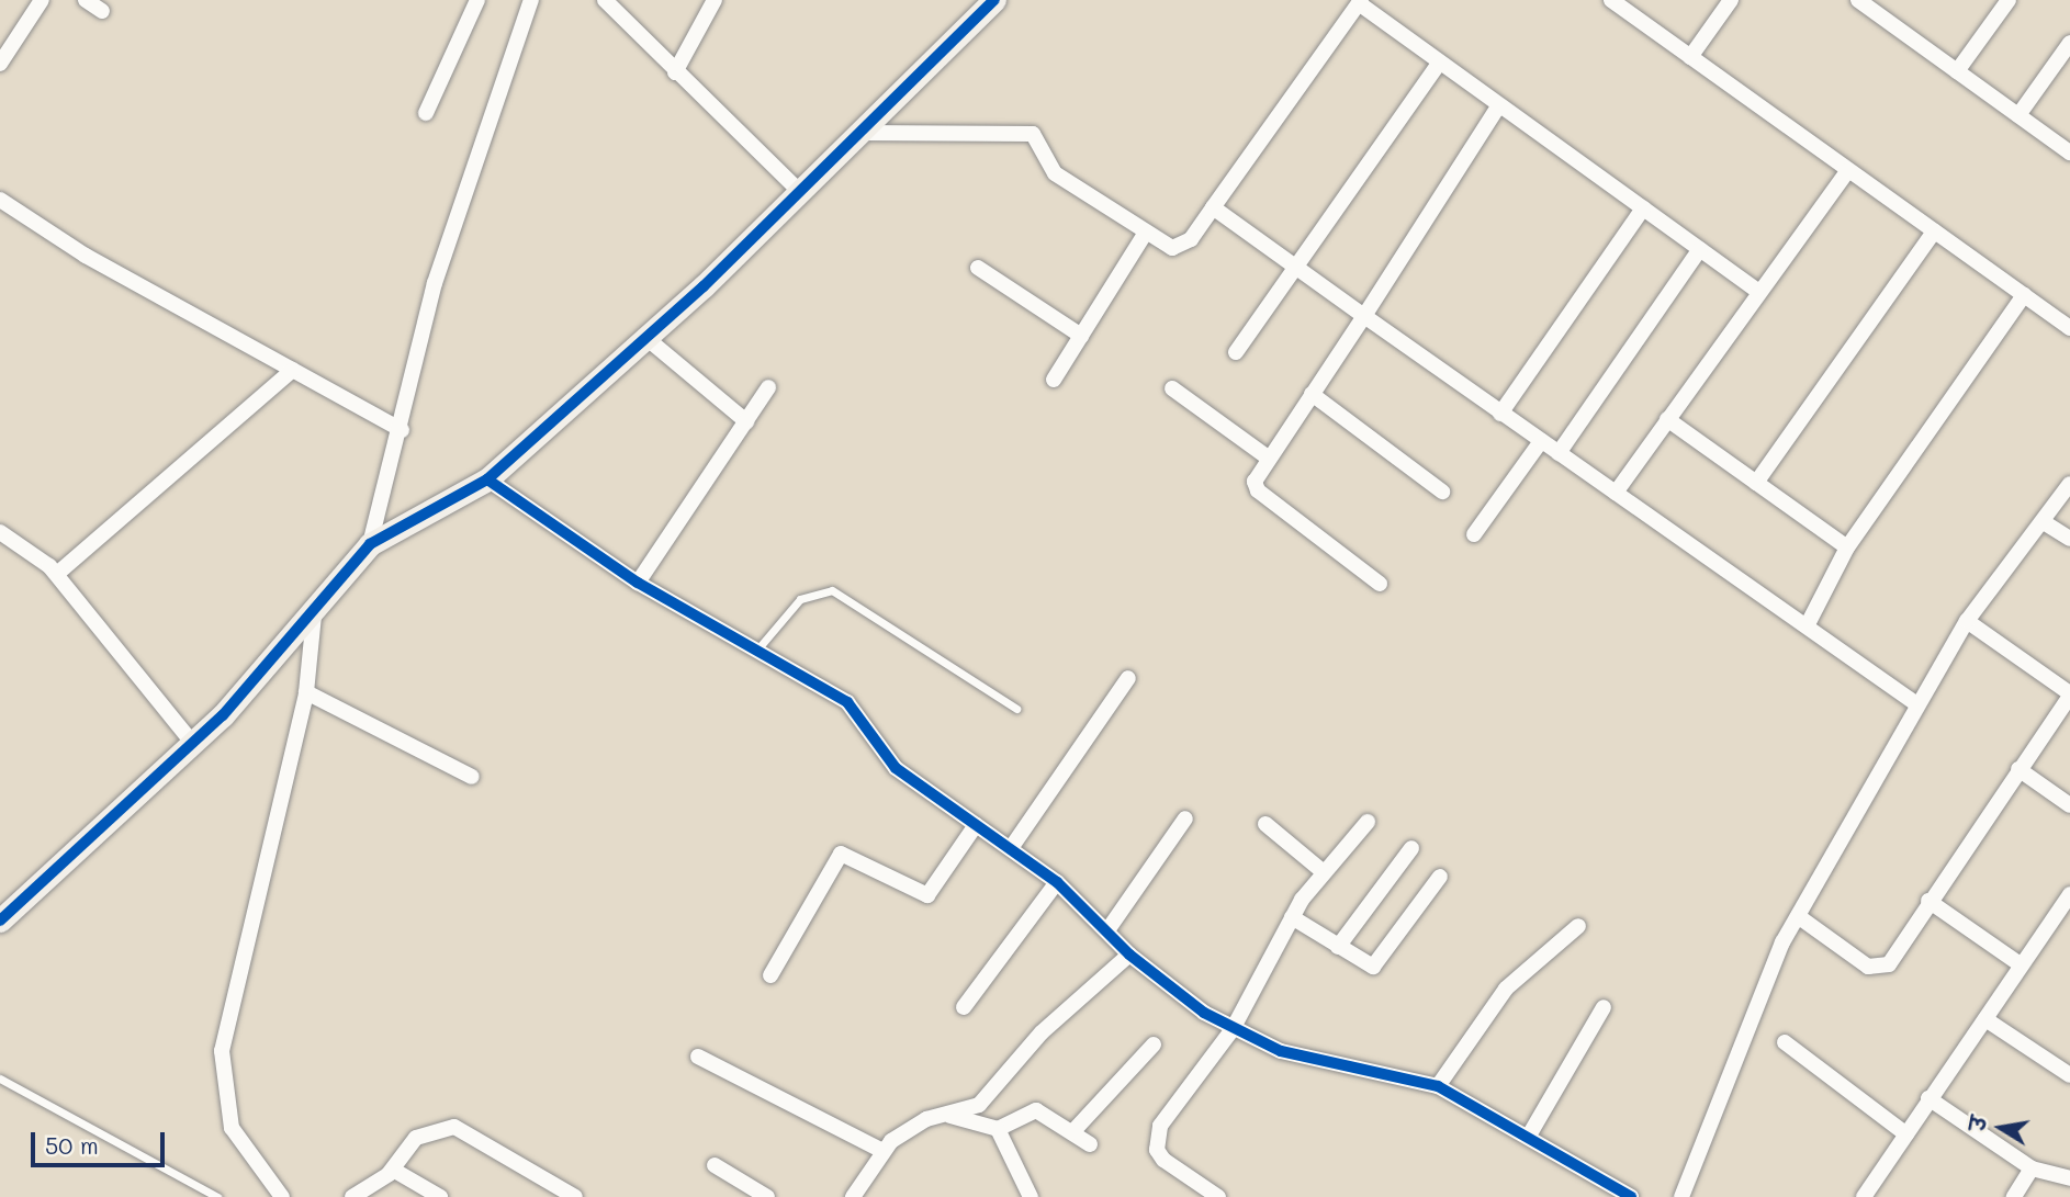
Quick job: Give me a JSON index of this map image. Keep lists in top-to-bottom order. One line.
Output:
{"scale_bar":"50 m","north":"left"}
